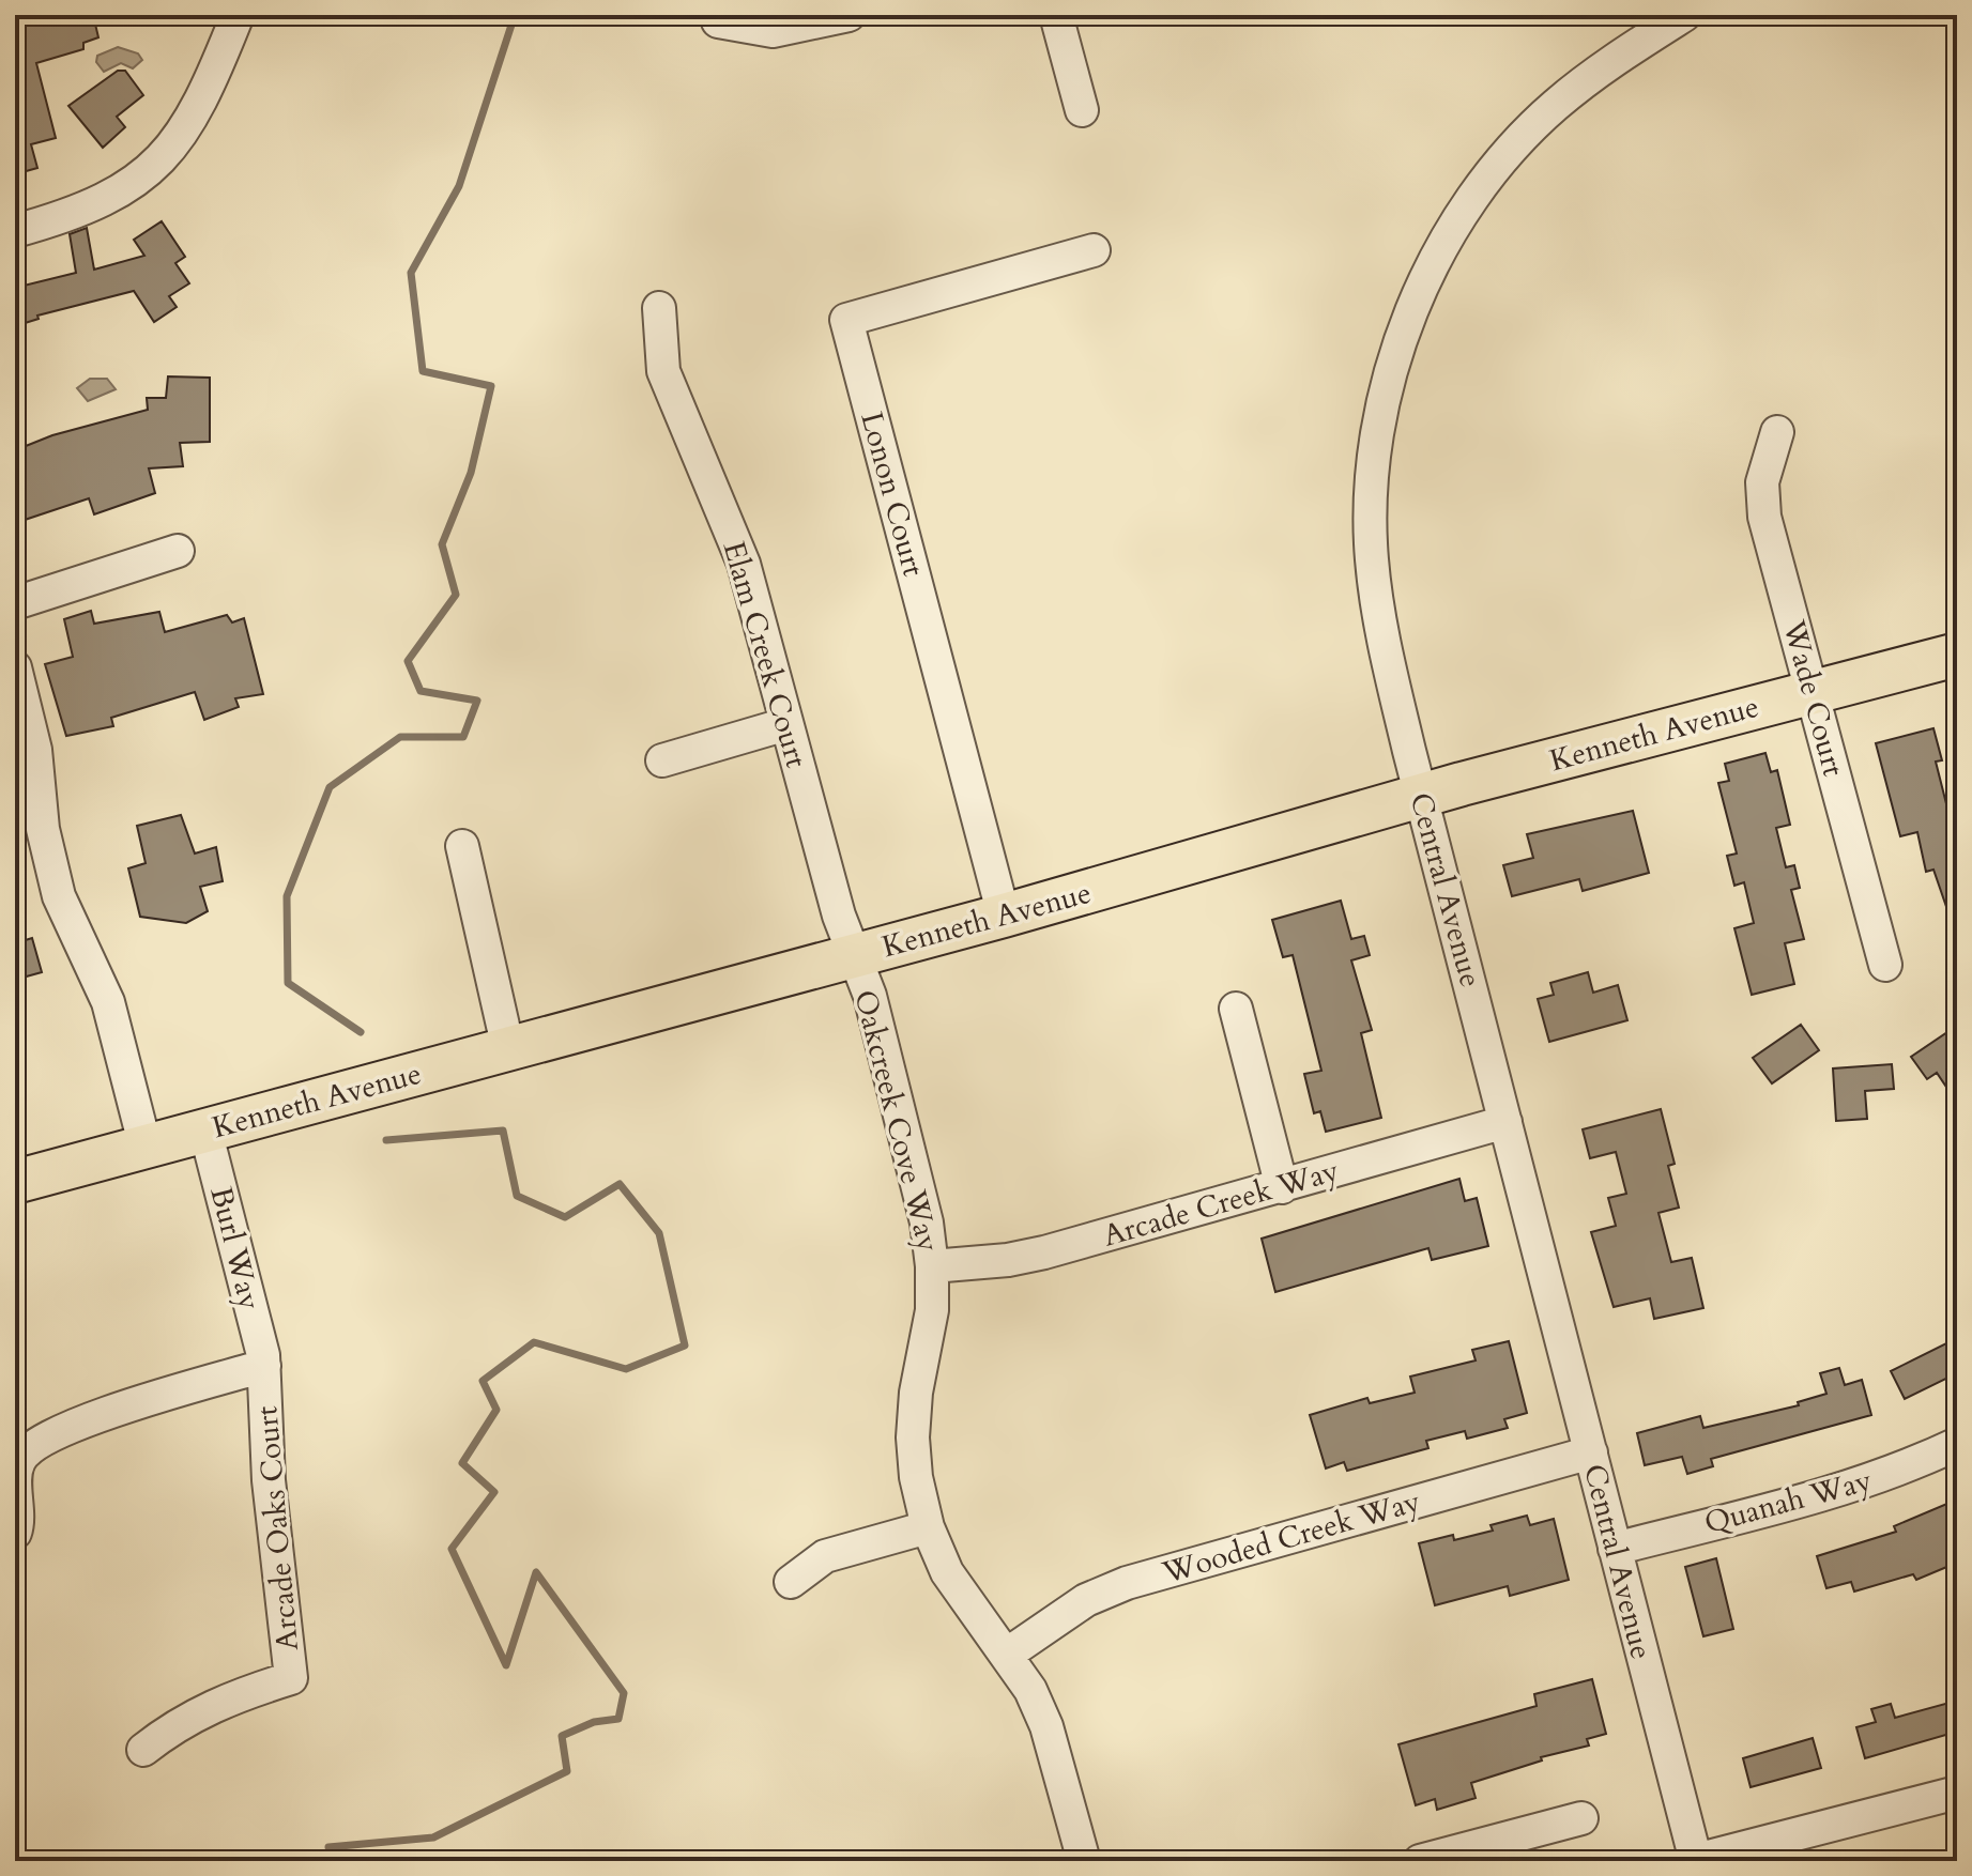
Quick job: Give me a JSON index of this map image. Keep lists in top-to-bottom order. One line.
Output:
{"streets":{"main road":["Kenneth Avenue"],"street":["Lonon Court","Elam Creek Court","Wade Court","Central Avenue","Oakcreek Cove Way","Arcade Creek Way","Burl Way","Quanah Way","Arcade Oaks Court","Wooded Creek Way"]},"crossings":[["Lonon Court","Kenneth Avenue"],["Elam Creek Court","Kenneth Avenue"],["Elam Creek Court","Oakcreek Cove Way"],["Wade Court","Kenneth Avenue"],["Kenneth Avenue","Central Avenue"],["Kenneth Avenue","Oakcreek Cove Way"],["Kenneth Avenue","Burl Way"],["Central Avenue","Arcade Creek Way"],["Central Avenue","Quanah Way"],["Central Avenue","Wooded Creek Way"],["Oakcreek Cove Way","Arcade Creek Way"],["Oakcreek Cove Way","Wooded Creek Way"],["Burl Way","Arcade Oaks Court"]]}
